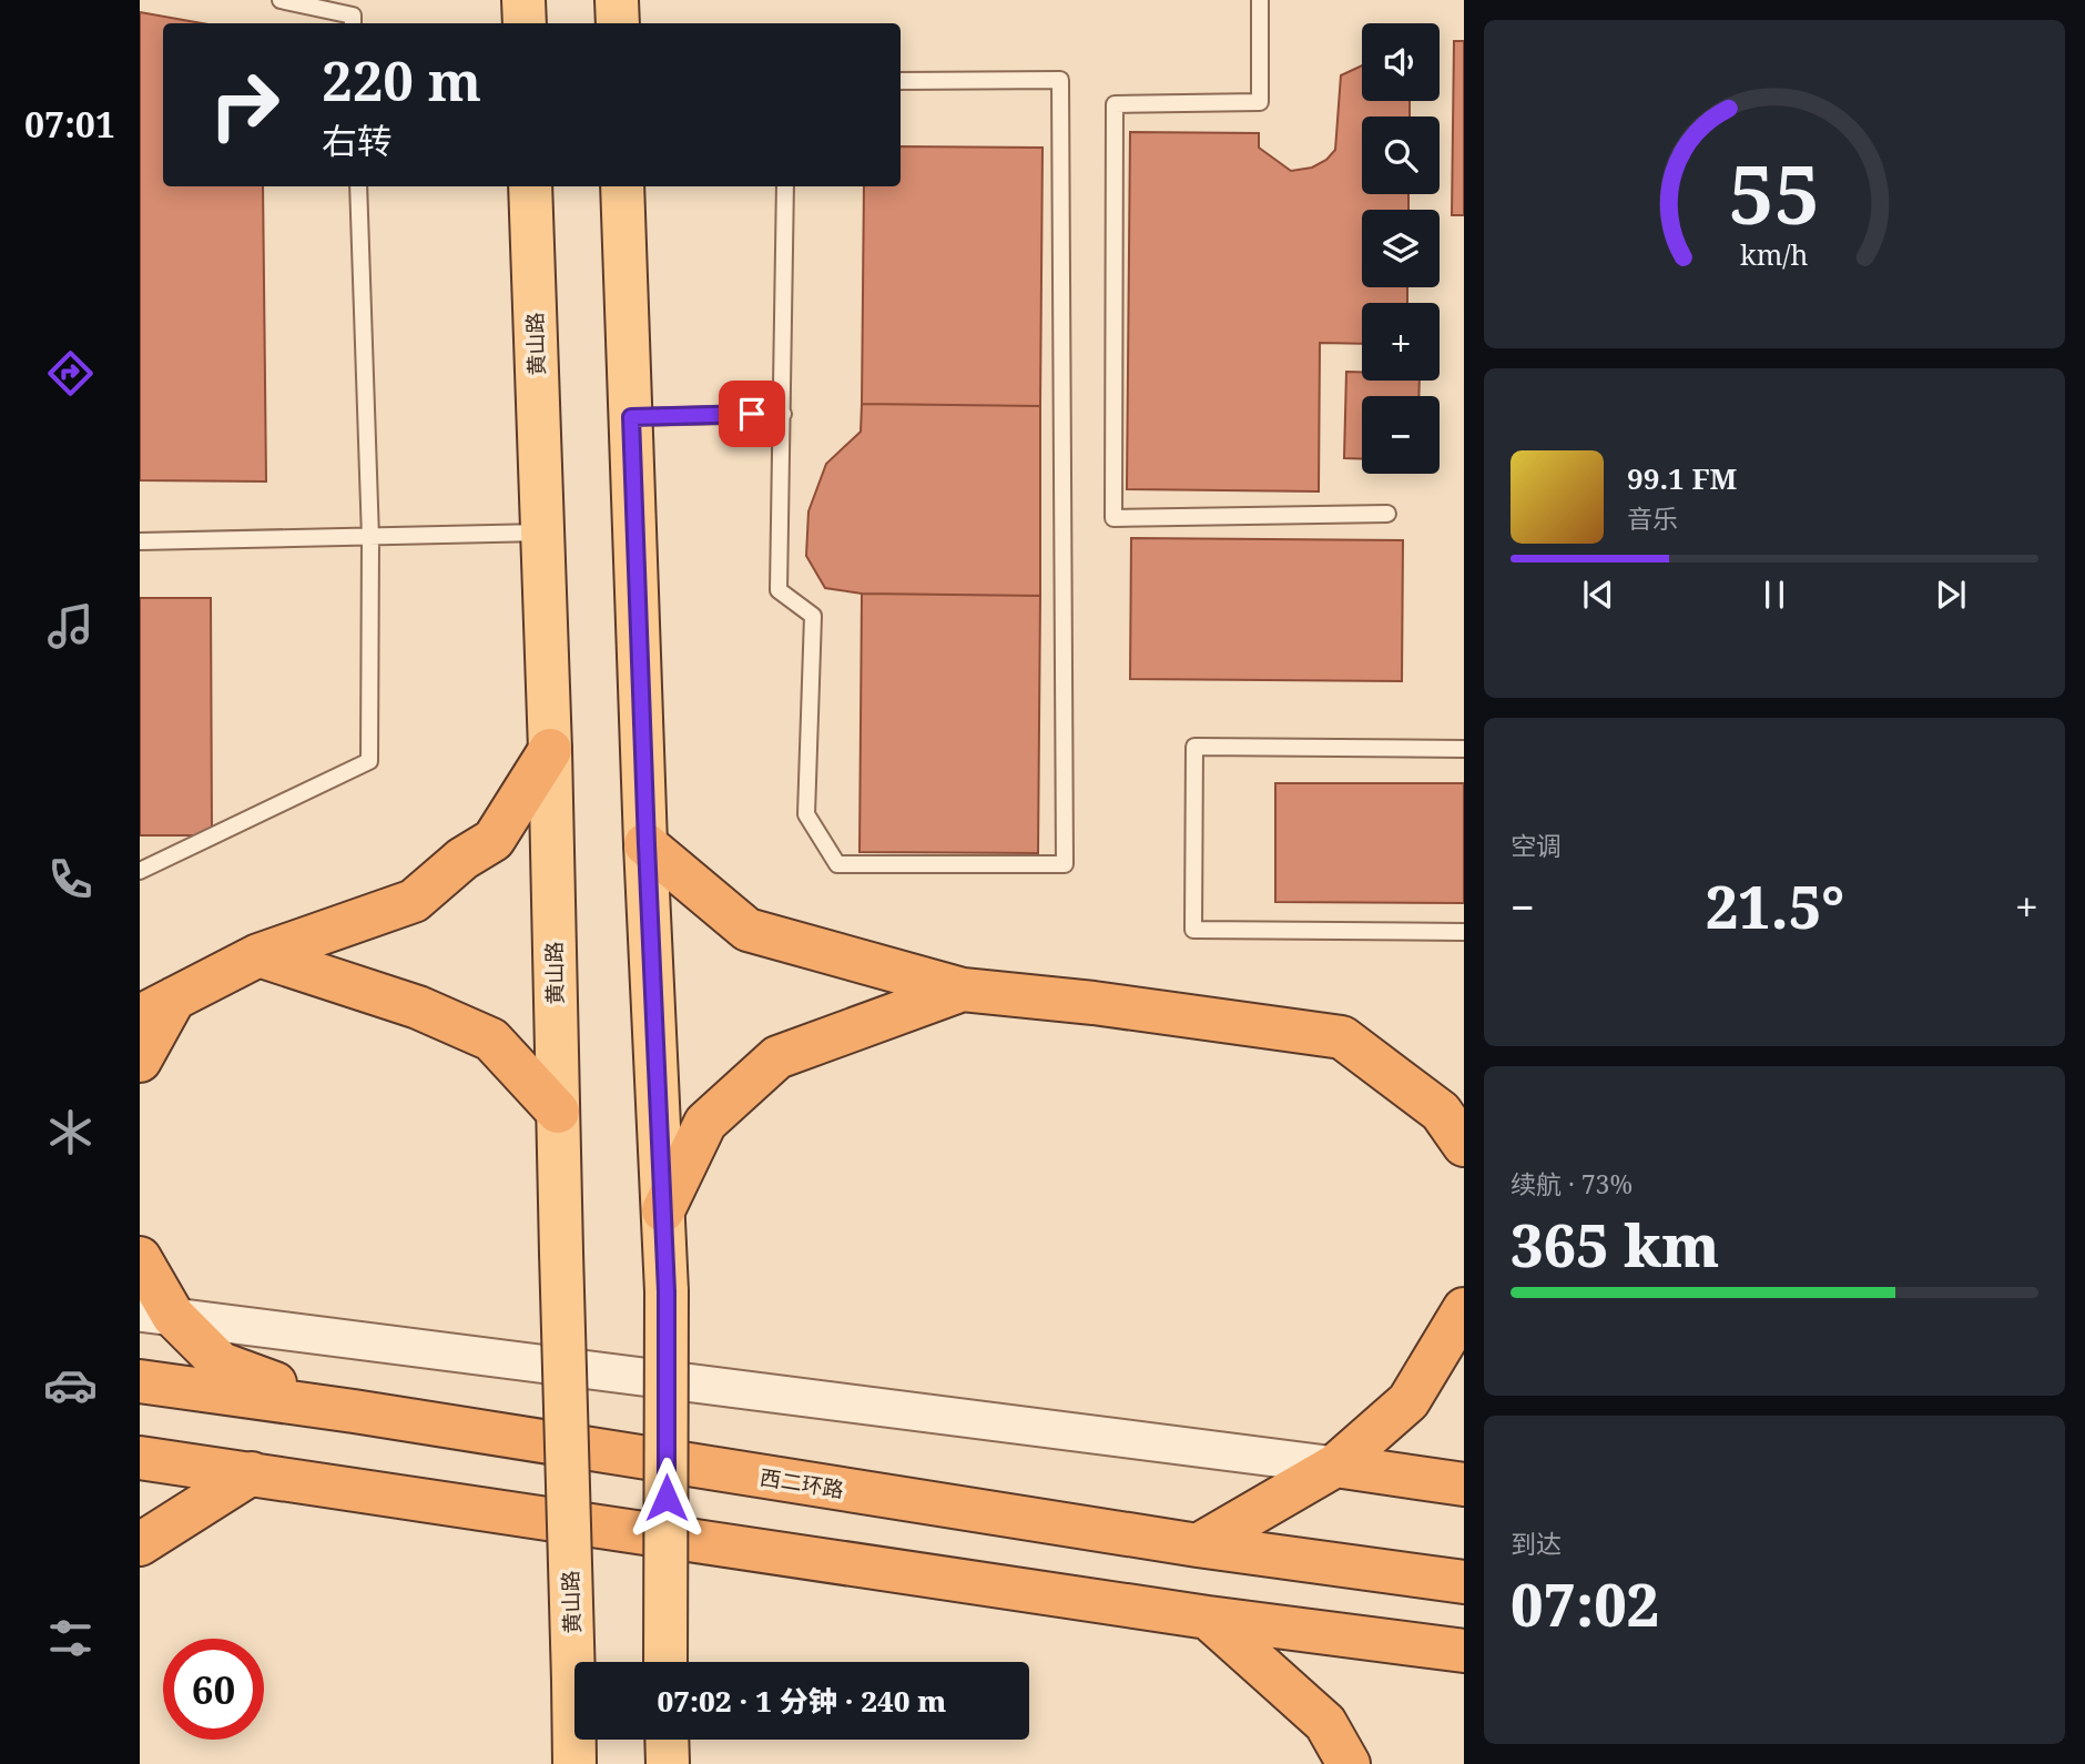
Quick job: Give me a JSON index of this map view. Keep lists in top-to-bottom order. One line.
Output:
{"streets":{"highway":["西二环路"],"main road":["黄山路"]},"page":{"tabs":"07:01","map_buttons":["+","−"],"turn":["220 m","右转"],"song":["99.1 FM","音乐"],"tile":["空调",["续航 · 73%","365 km"],["到达","07:02"]],"heat":["−","21.5°","+"],"limit":"60","trip":"07:02 · 1 分钟 · 240 m","gauge":["55","km/h"]}}
